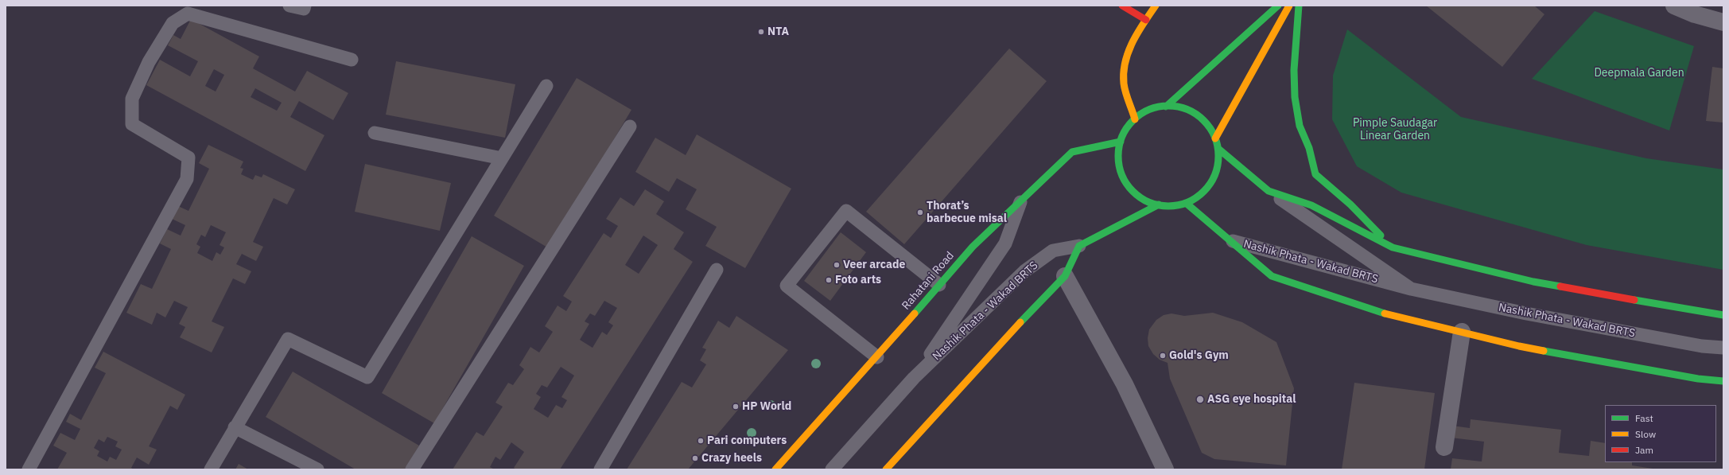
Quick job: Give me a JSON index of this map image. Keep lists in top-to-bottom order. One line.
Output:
{"streets":{"main road":["Rahatani Road"],"lane":["Nashik Phata - Wakad BRTS"]},"crossings":[["Nashik Phata - Wakad BRTS","Rahatani Road"]],"parks":["Deepmala Garden","Pimple Saudagar Linear Garden"],"places":["NTA","Thorat’s barbecue misal","Veer arcade","Foto arts","Gold's Gym","ASG eye hospital","HP World","Pari computers","Crazy heels"],"legend":["Fast","Slow","Jam"]}
